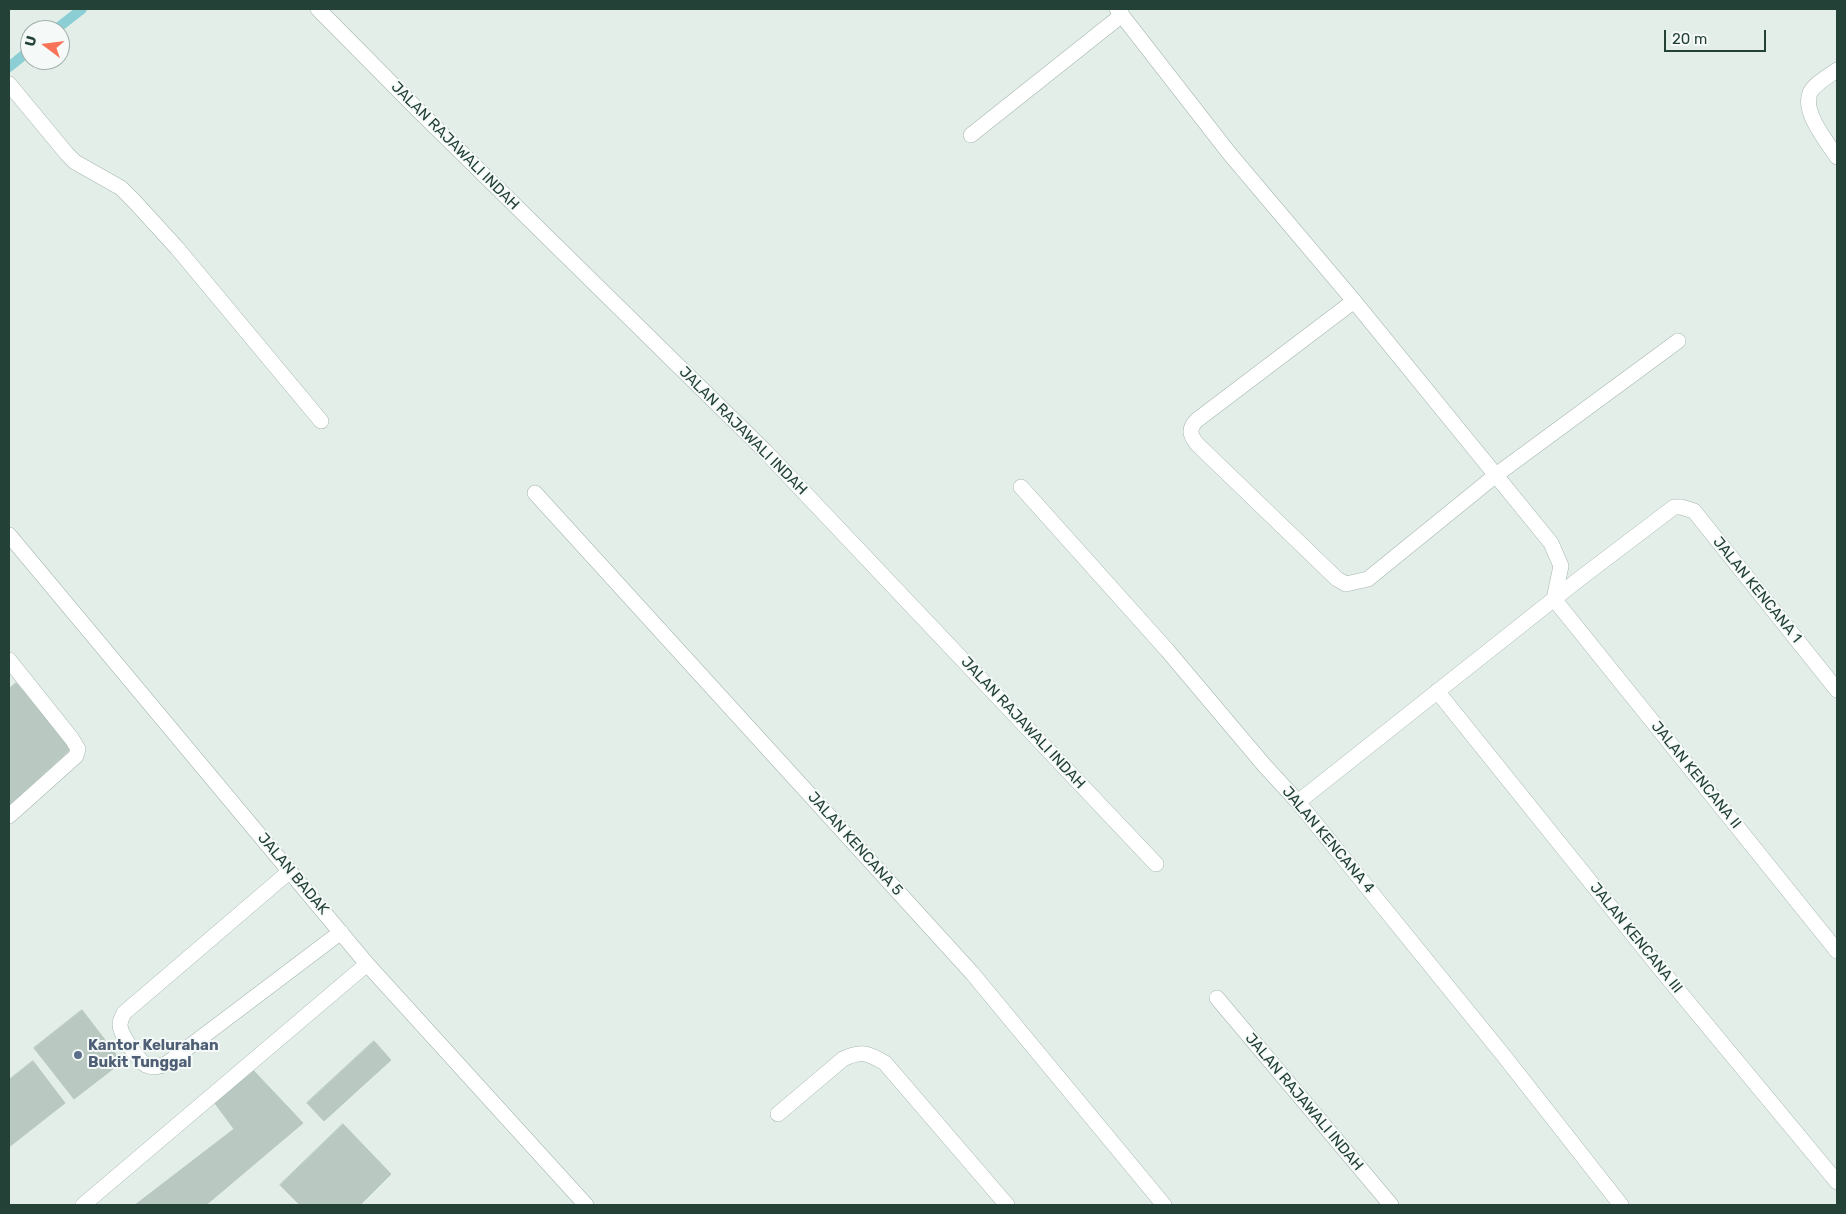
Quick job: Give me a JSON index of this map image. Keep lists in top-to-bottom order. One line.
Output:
{"streets":{"street":["JALAN RAJAWALI INDAH","JALAN KENCANA 1","JALAN KENCANA II","JALAN KENCANA 4","JALAN KENCANA 5","JALAN BADAK","JALAN KENCANA III"]},"crossings":[["JALAN KENCANA 1","JALAN KENCANA II"]],"places":["Kantor Kelurahan Bukit Tunggal"],"scale_bar":"20 m","north":"left"}
